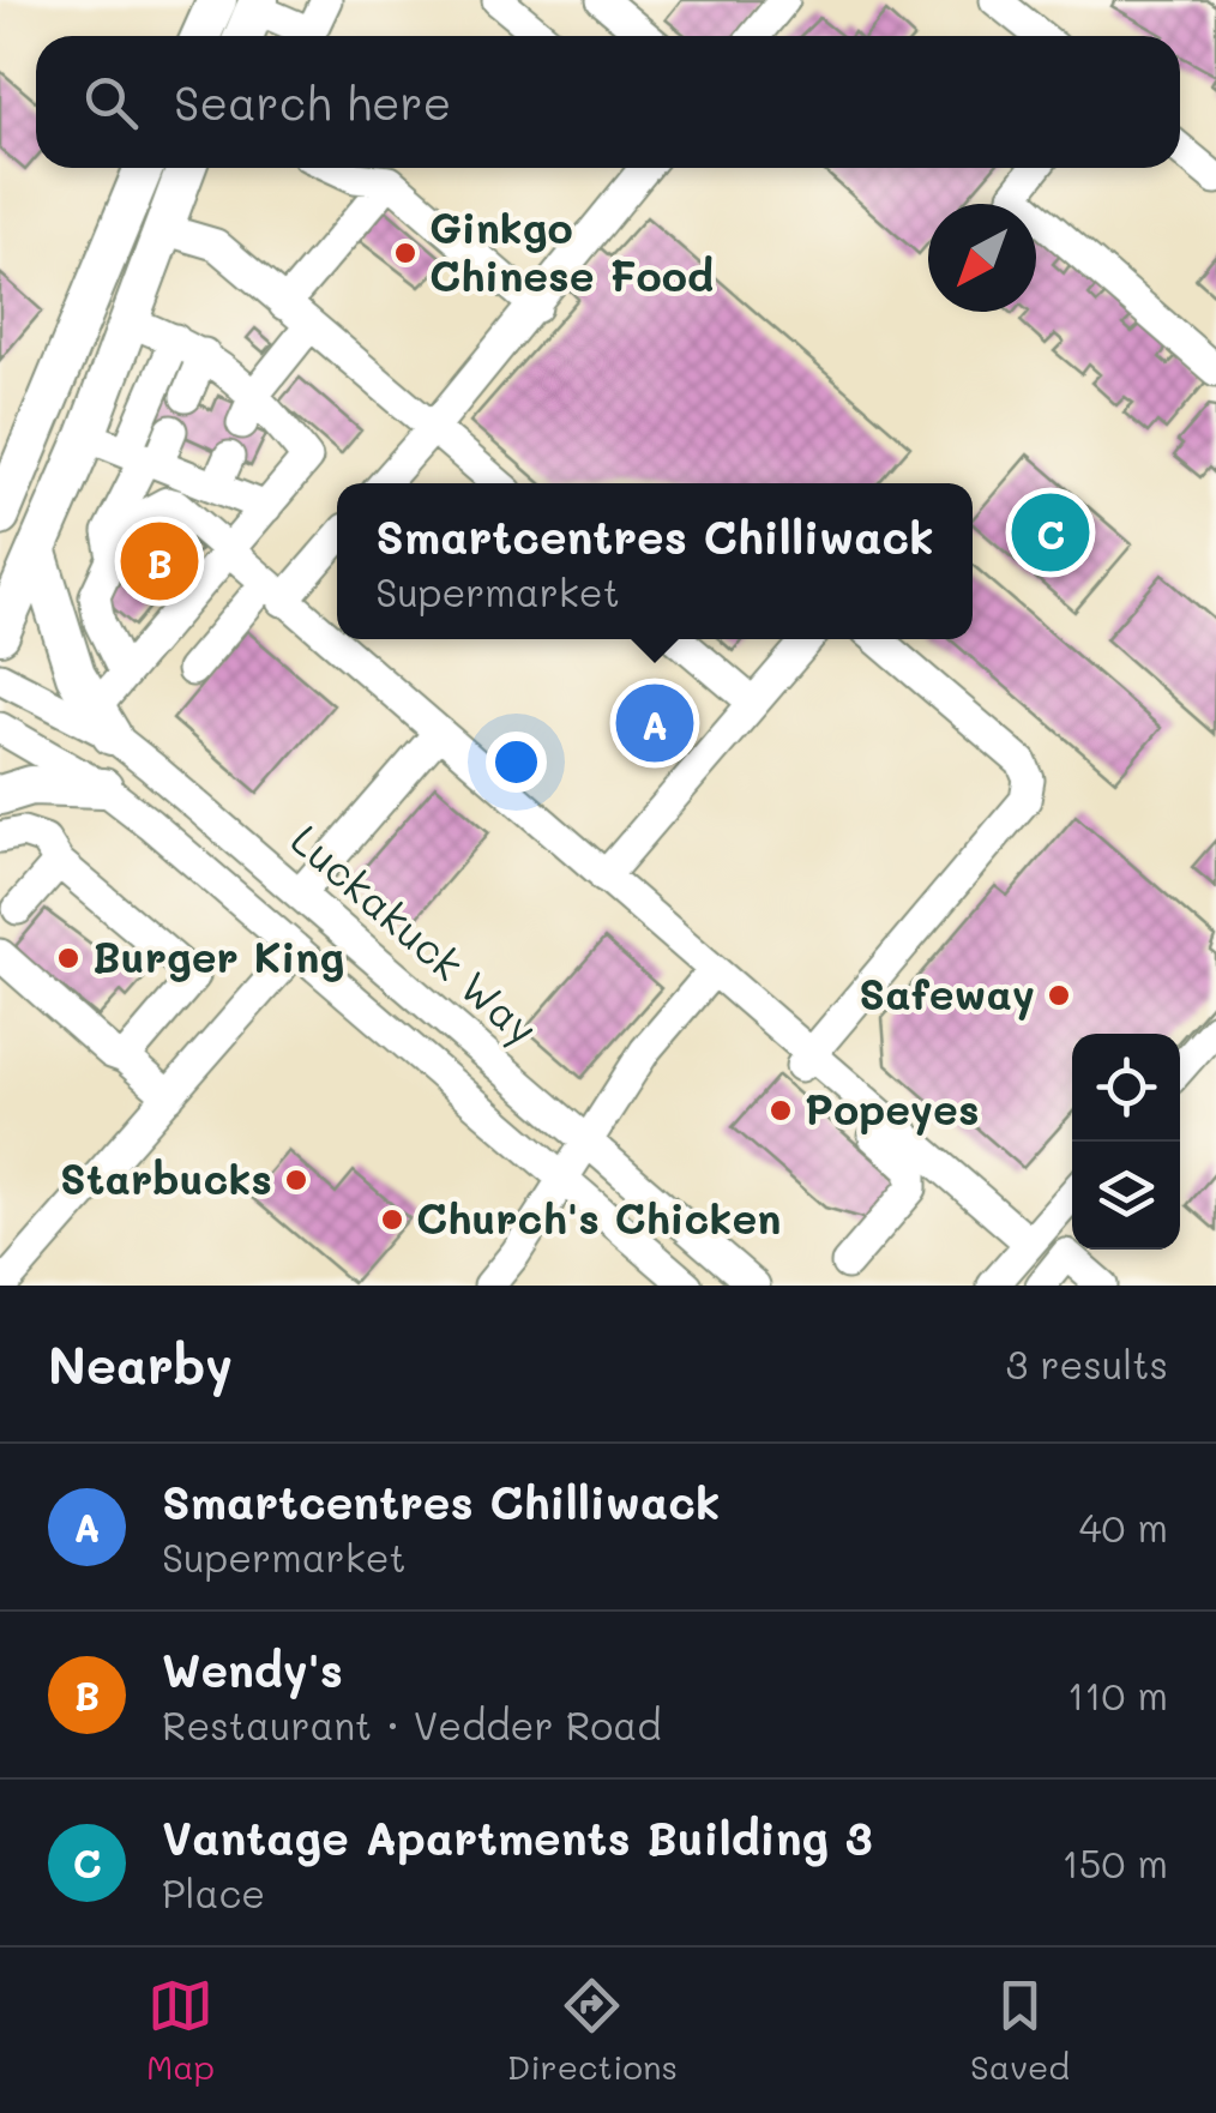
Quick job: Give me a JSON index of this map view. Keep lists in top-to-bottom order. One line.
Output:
{"streets":{"street":["Luckakuck Way"]},"places":["Ginkgo Chinese Food","Burger King","Safeway","Popeyes","Starbucks","Church's Chicken"],"north":"bottom left","page":{"search":"Search here","popup":["Smartcentres Chilliwack","Supermarket"],"pins":["C","B","A"],"heading":["Nearby","3 results"],"list":[{"mark":"A","name":"Smartcentres Chilliwack","note":"Supermarket","value":"40 m"},{"mark":"B","name":"Wendy's","note":"Restaurant · Vedder Road","value":"110 m"},{"mark":"C","name":"Vantage Apartments Building 3","note":"Place","value":"150 m"}],"nav":["Map","Directions","Saved"]}}
